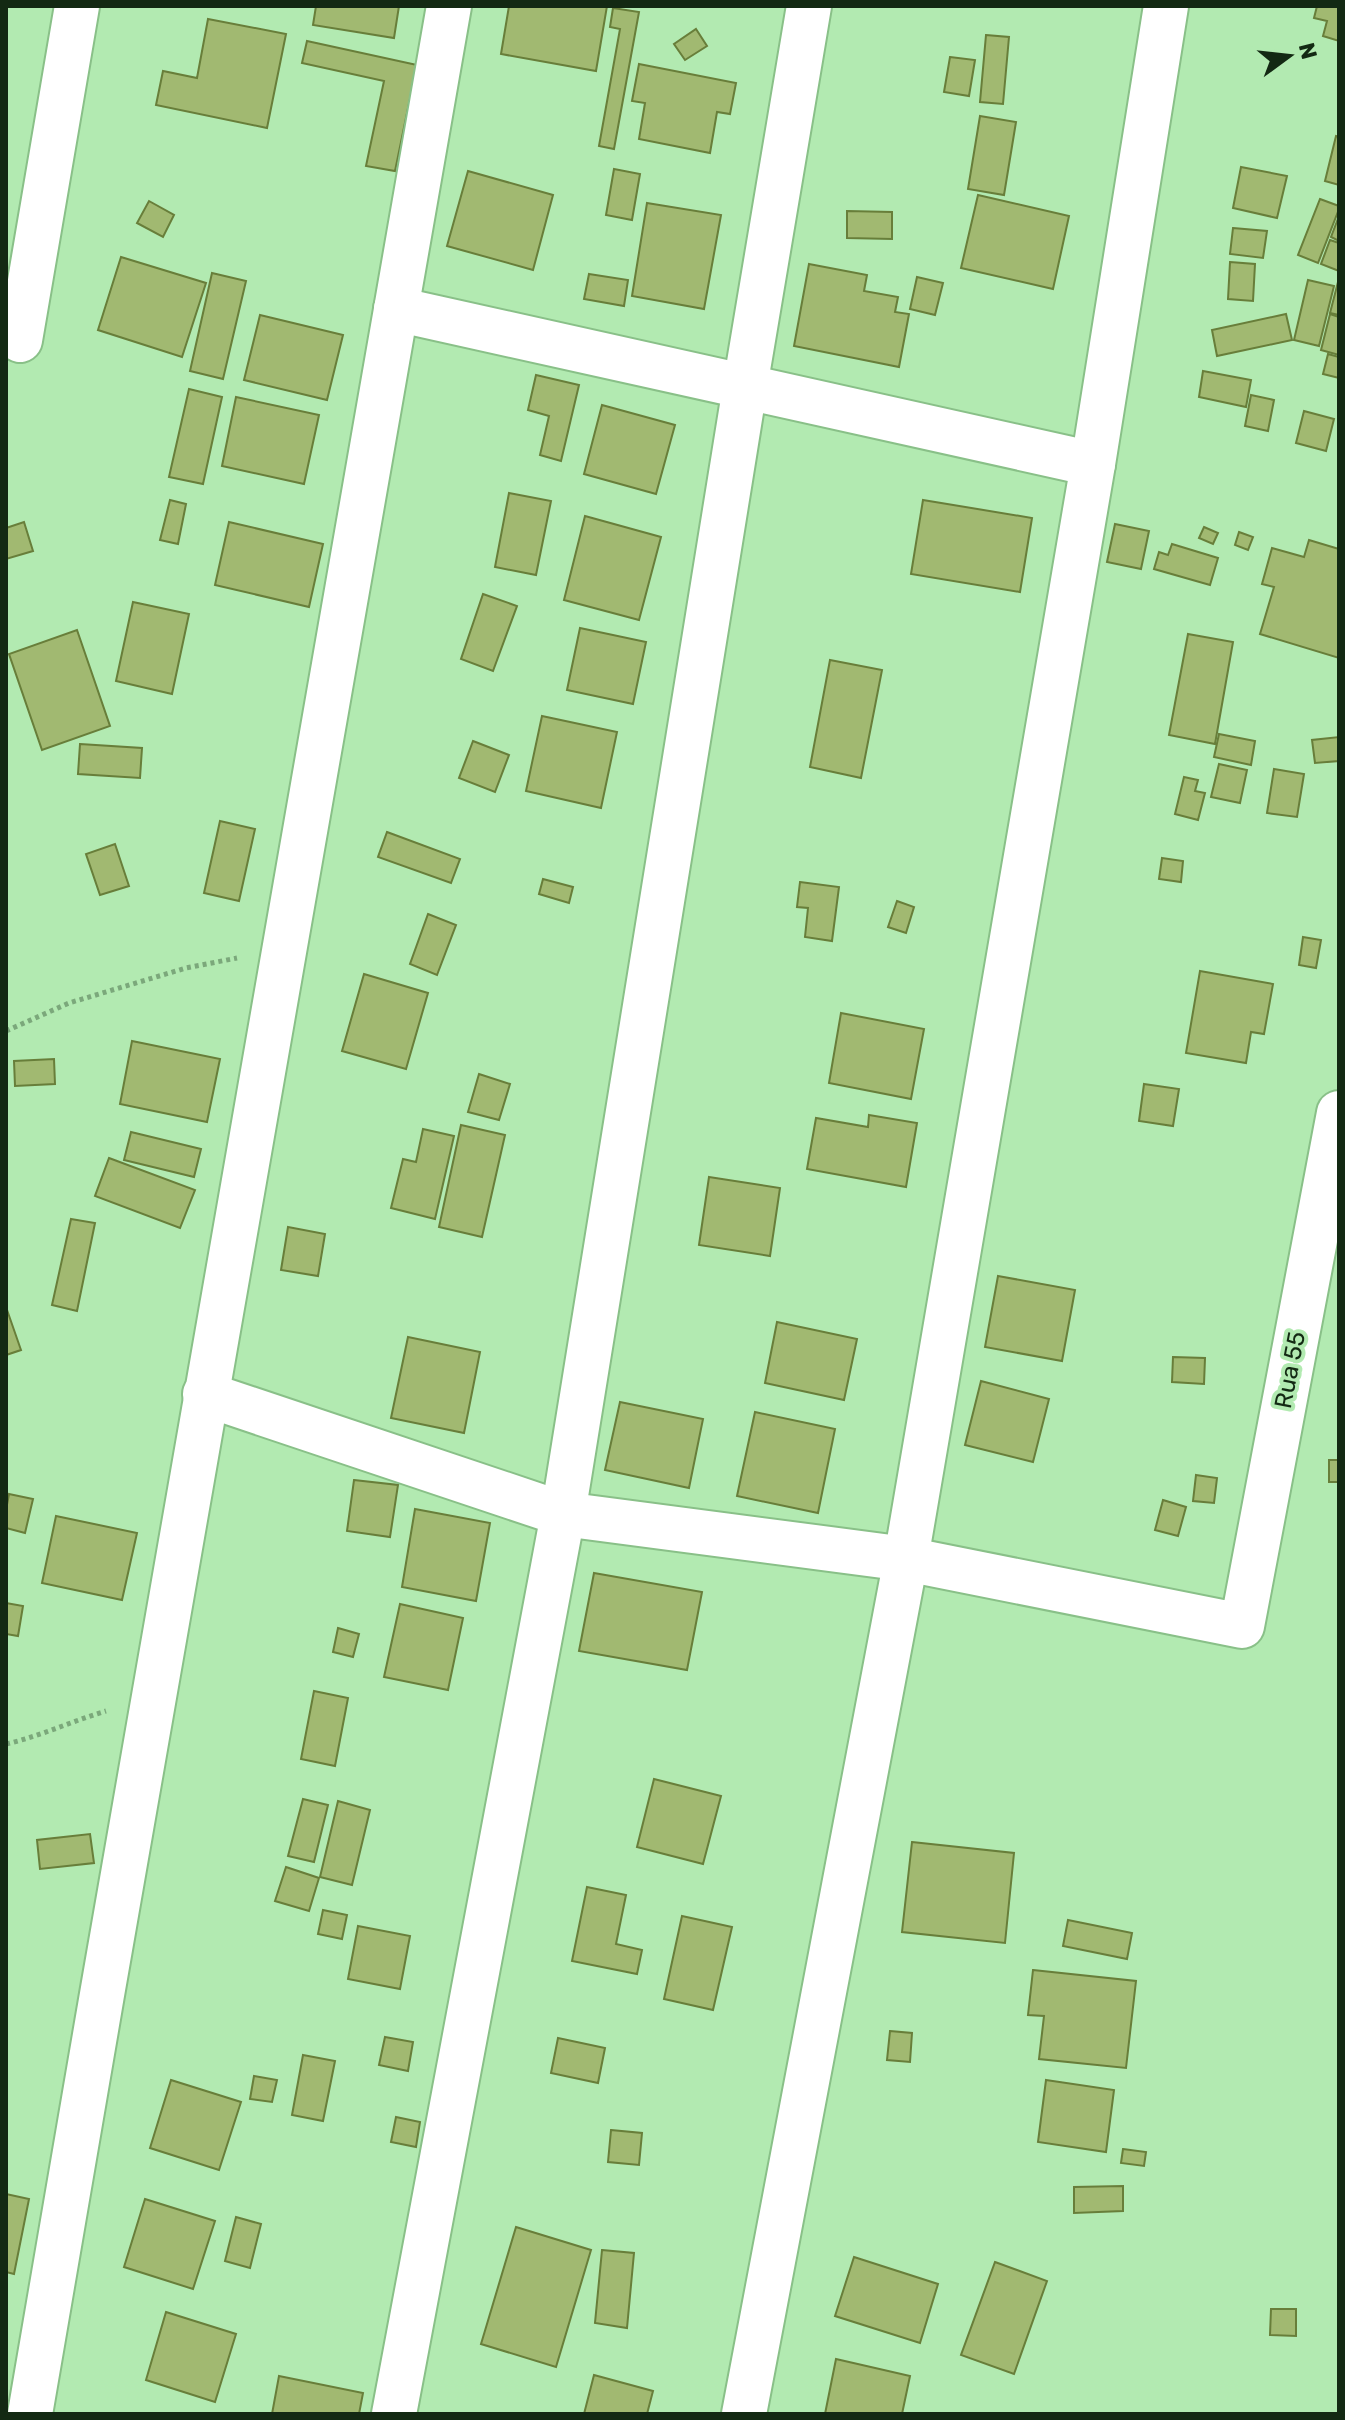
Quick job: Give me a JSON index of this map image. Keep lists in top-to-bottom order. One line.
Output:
{"streets":{"street":["Rua 55"]},"north":"right"}
